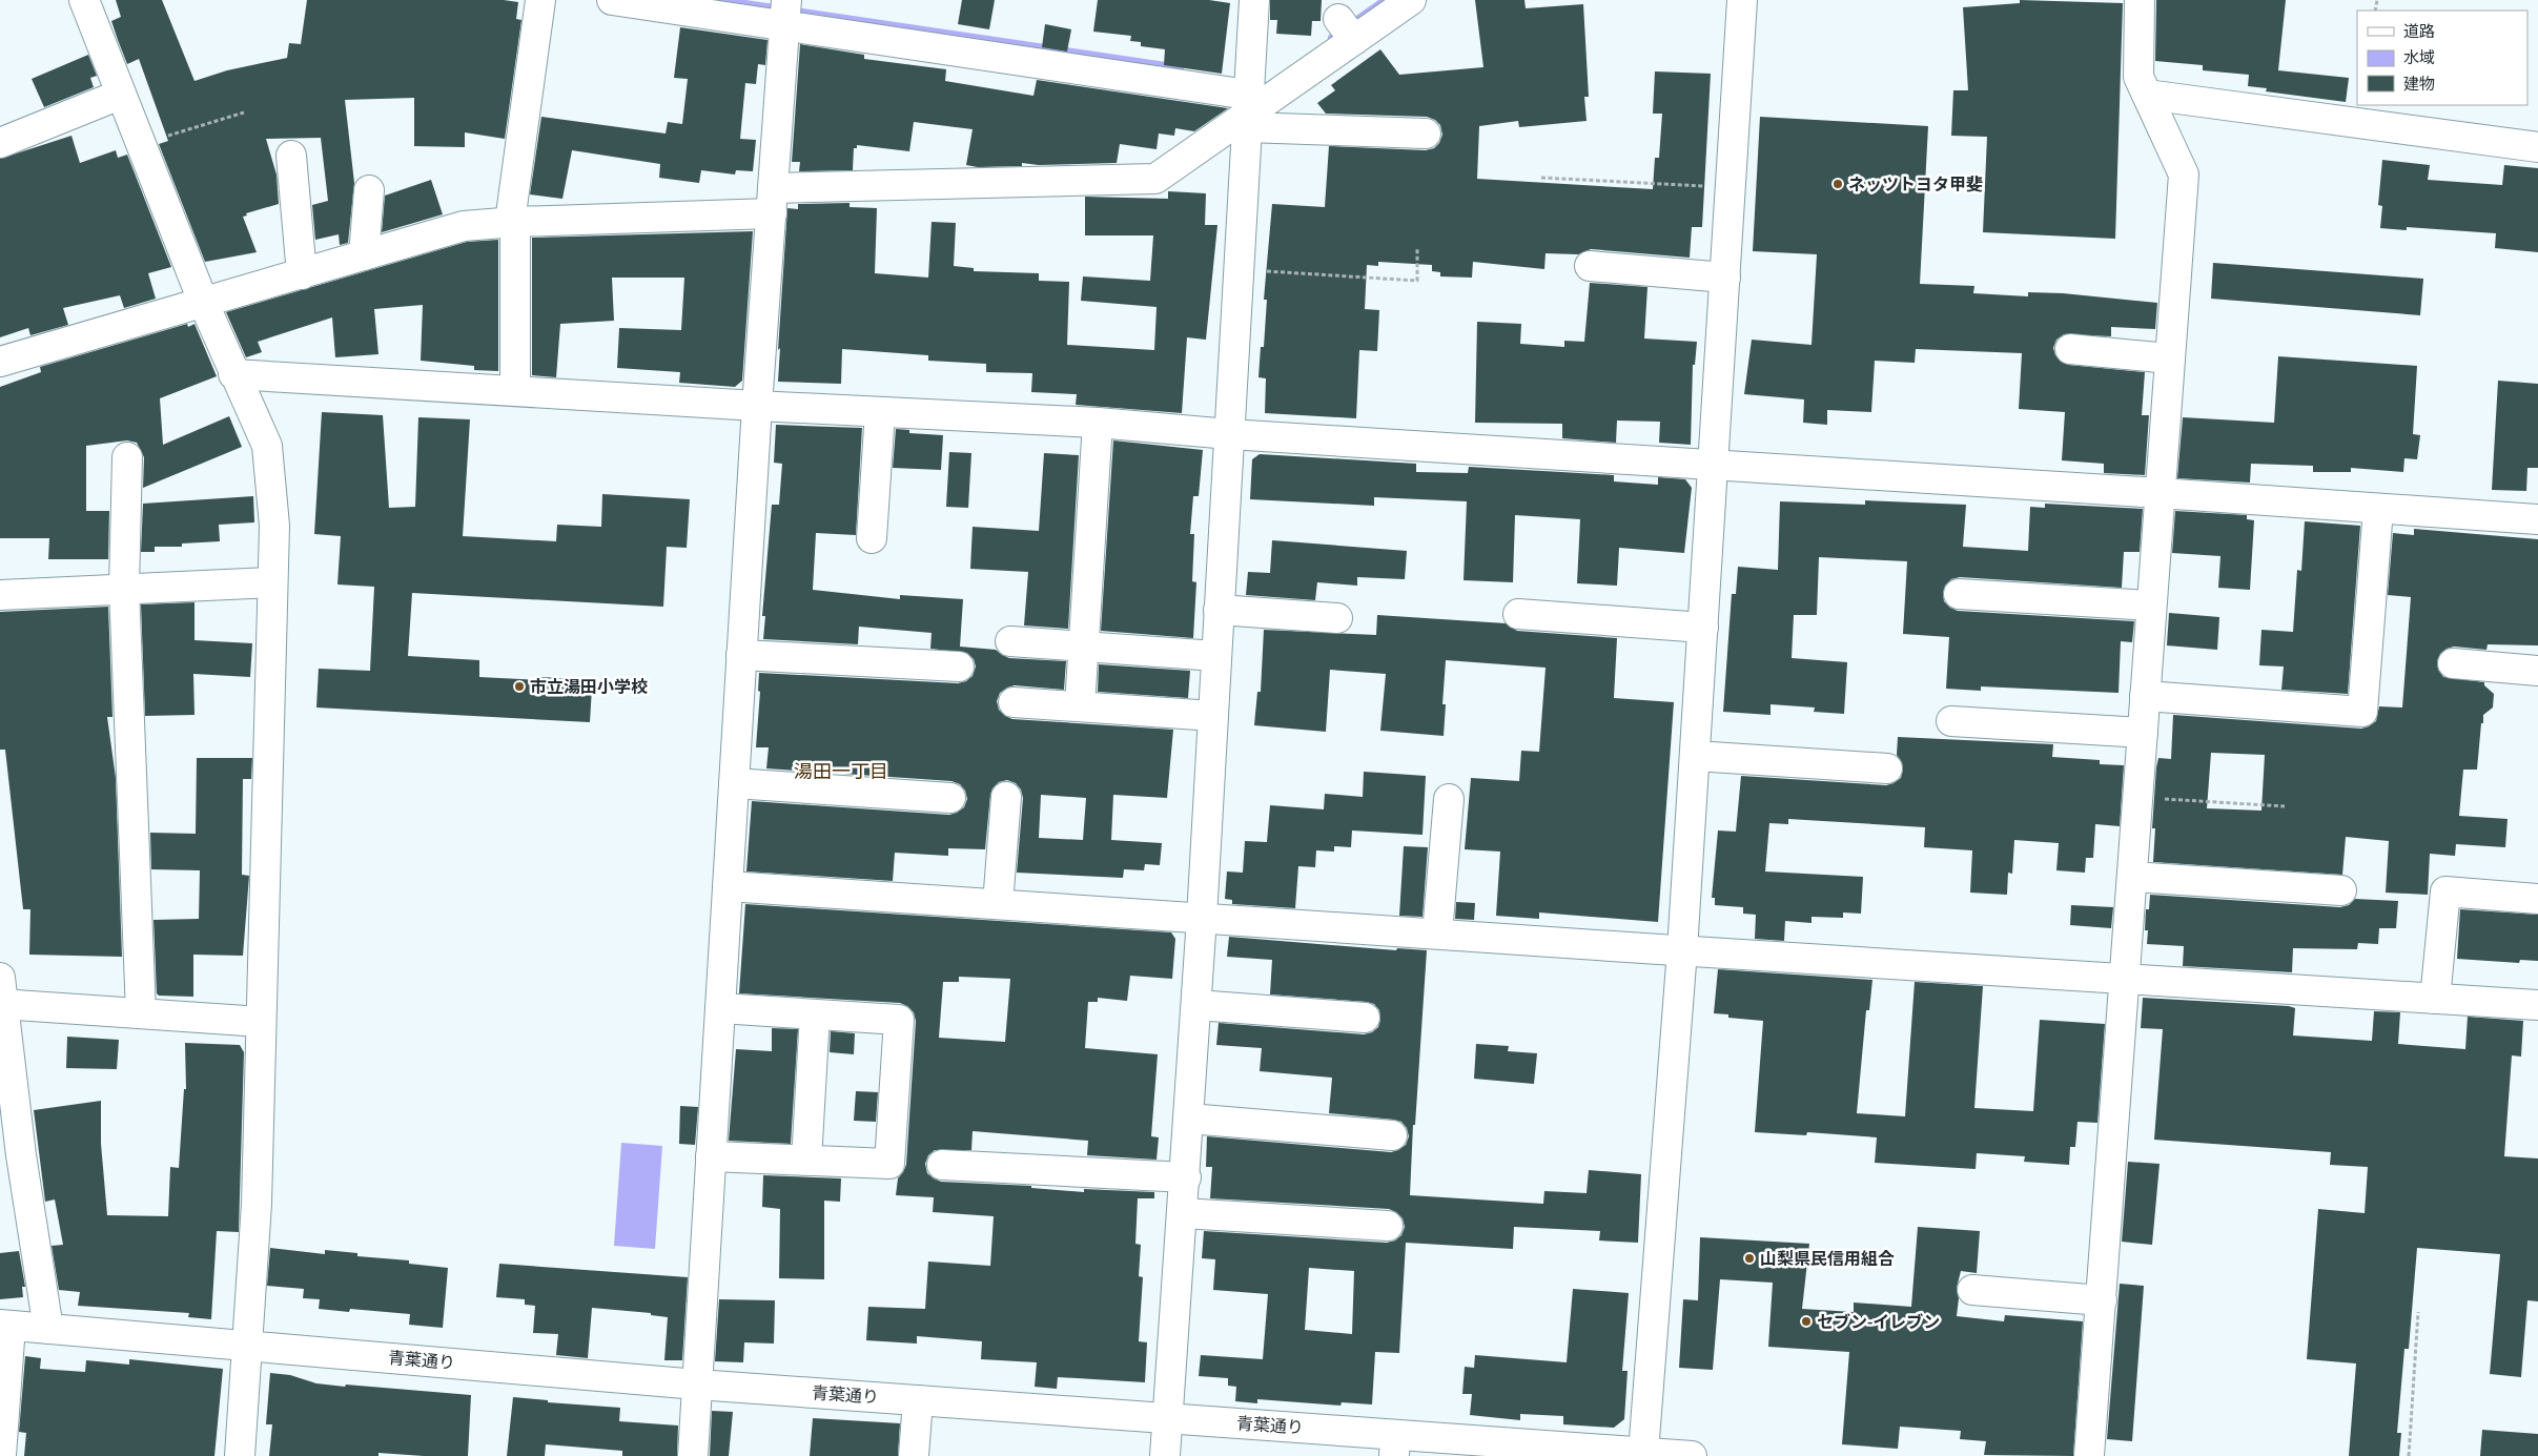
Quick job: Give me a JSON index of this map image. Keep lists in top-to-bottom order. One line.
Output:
{"streets":{"street":["青葉通り"]},"districts":["湯田一丁目"],"places":["ネッツトヨタ甲斐","市立湯田小学校","山梨県民信用組合","セブン-イレブン"],"legend":["道路","水域","建物"]}
